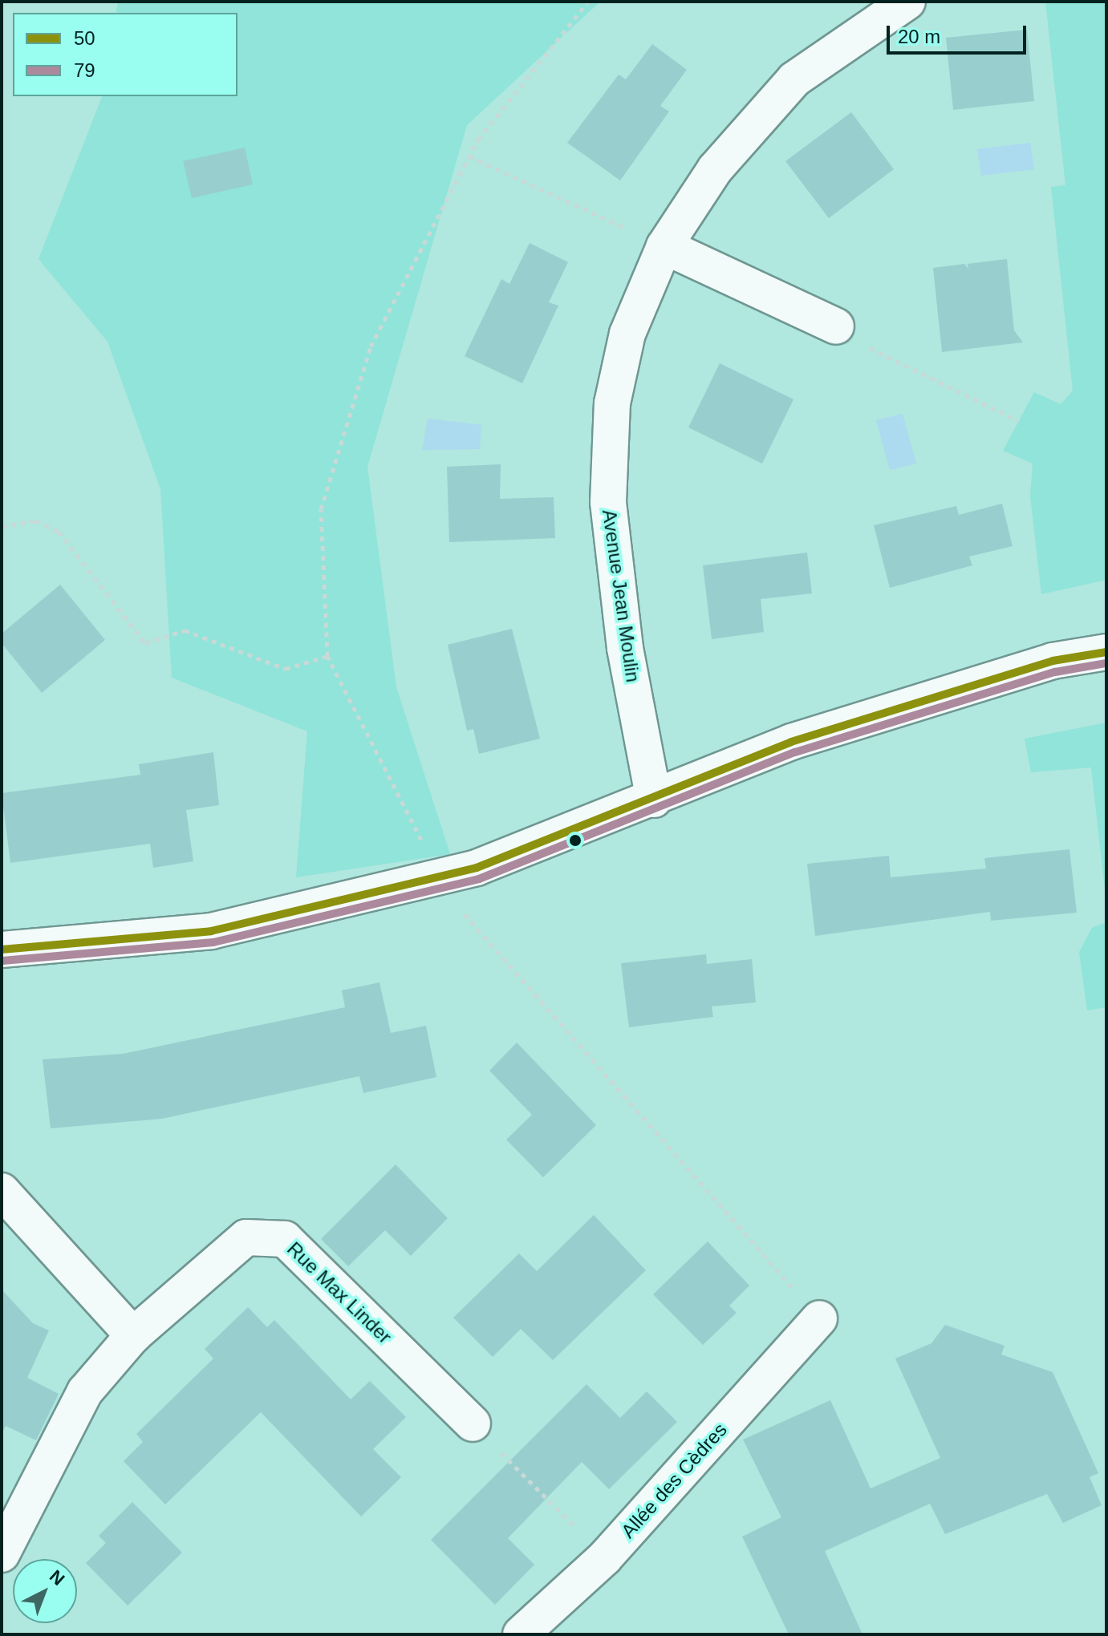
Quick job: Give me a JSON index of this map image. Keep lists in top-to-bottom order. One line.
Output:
{"streets":{"street":["Avenue Jean Moulin","Rue Max Linder","Allée des Cèdres"]},"lines":["transit line 50","transit line 79"],"legend":["50","79"],"scale_bar":"20 m","north":"top right"}
